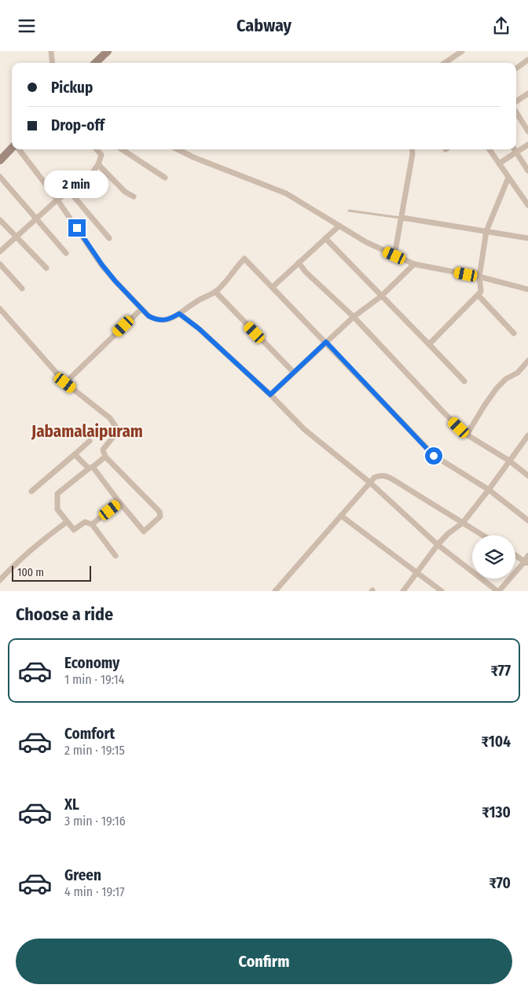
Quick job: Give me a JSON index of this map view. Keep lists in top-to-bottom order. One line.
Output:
{"districts":["Jabamalaipuram"],"scale_bar":"100 m","page":{"header":"Cabway","banner":["Pickup","Drop-off"],"bubble":"2 min","scale":"100 m","heading":"Choose a ride","list":[{"name":"Economy","note":"1 min · 19:14","value":"₹77"},{"name":"Comfort","note":"2 min · 19:15","value":"₹104"},{"name":"XL","note":"3 min · 19:16","value":"₹130"},{"name":"Green","note":"4 min · 19:17","value":"₹70"}],"buttons":"Confirm"}}
